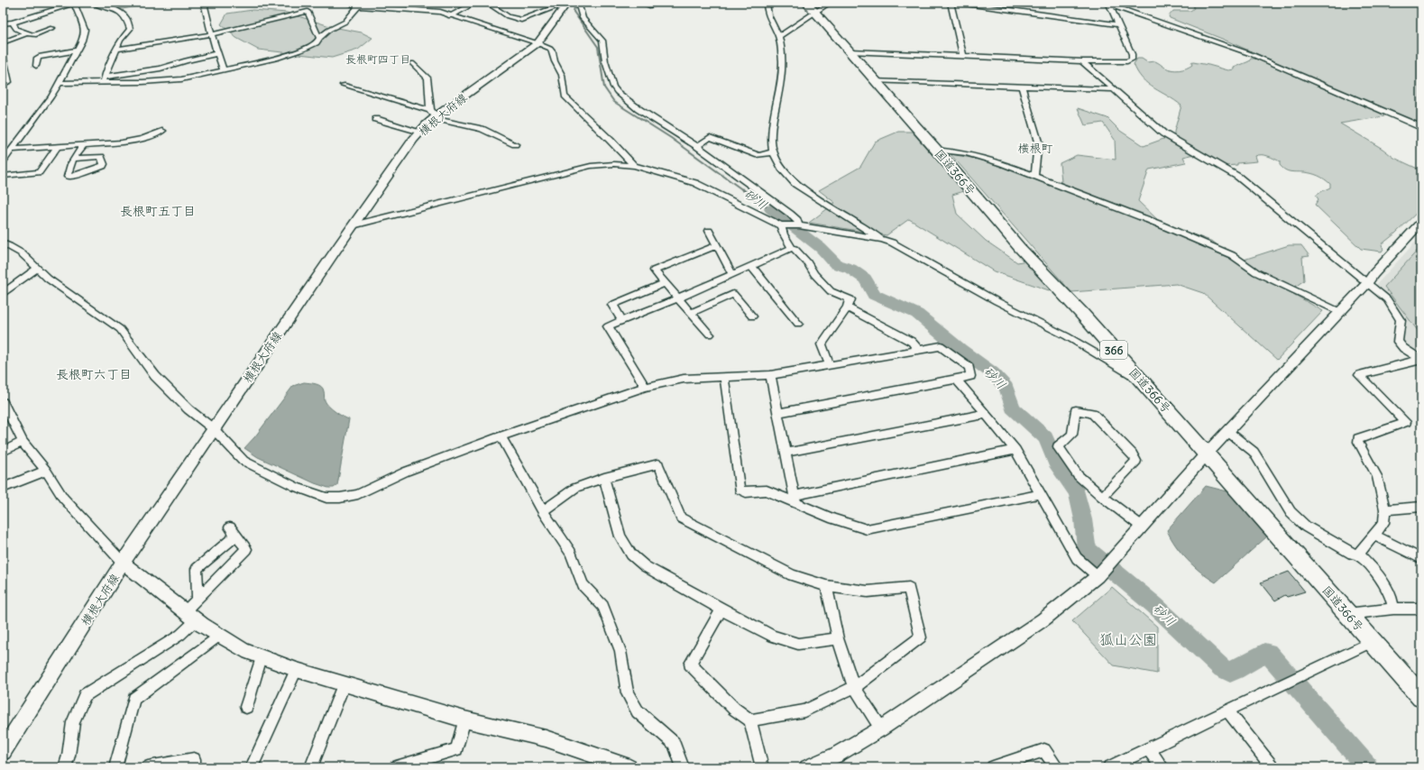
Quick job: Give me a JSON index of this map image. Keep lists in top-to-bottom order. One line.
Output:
{"streets":{"highway":["国道366号","366"],"main road":["横根大府線"]},"districts":["長根町四丁目","横根町","長根町五丁目","長根町六丁目"],"water":["砂川"],"parks":["狐山公園"]}
